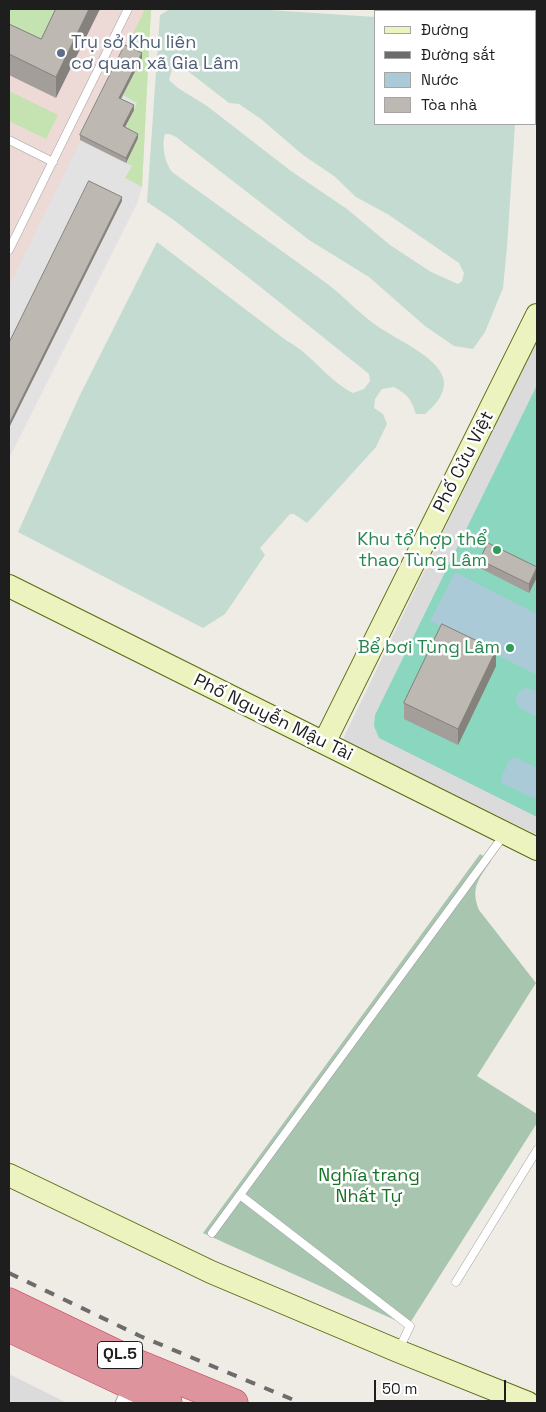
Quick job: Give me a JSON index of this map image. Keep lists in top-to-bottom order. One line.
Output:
{"streets":{"highway":["QL.5"],"street":["Phố Cửu Việt","Phố Nguyễn Mậu Tài"]},"crossings":[["Phố Cửu Việt","Phố Nguyễn Mậu Tài"]],"parks":["Nghĩa trang Nhất Tự"],"places":["Trụ sở Khu liên cơ quan xã Gia Lâm","Khu tổ hợp thể thao Tùng Lâm","Bể bơi Tùng Lâm"],"legend":["Đường","Đường sắt","Nước","Tòa nhà"],"scale_bar":"50 m"}
